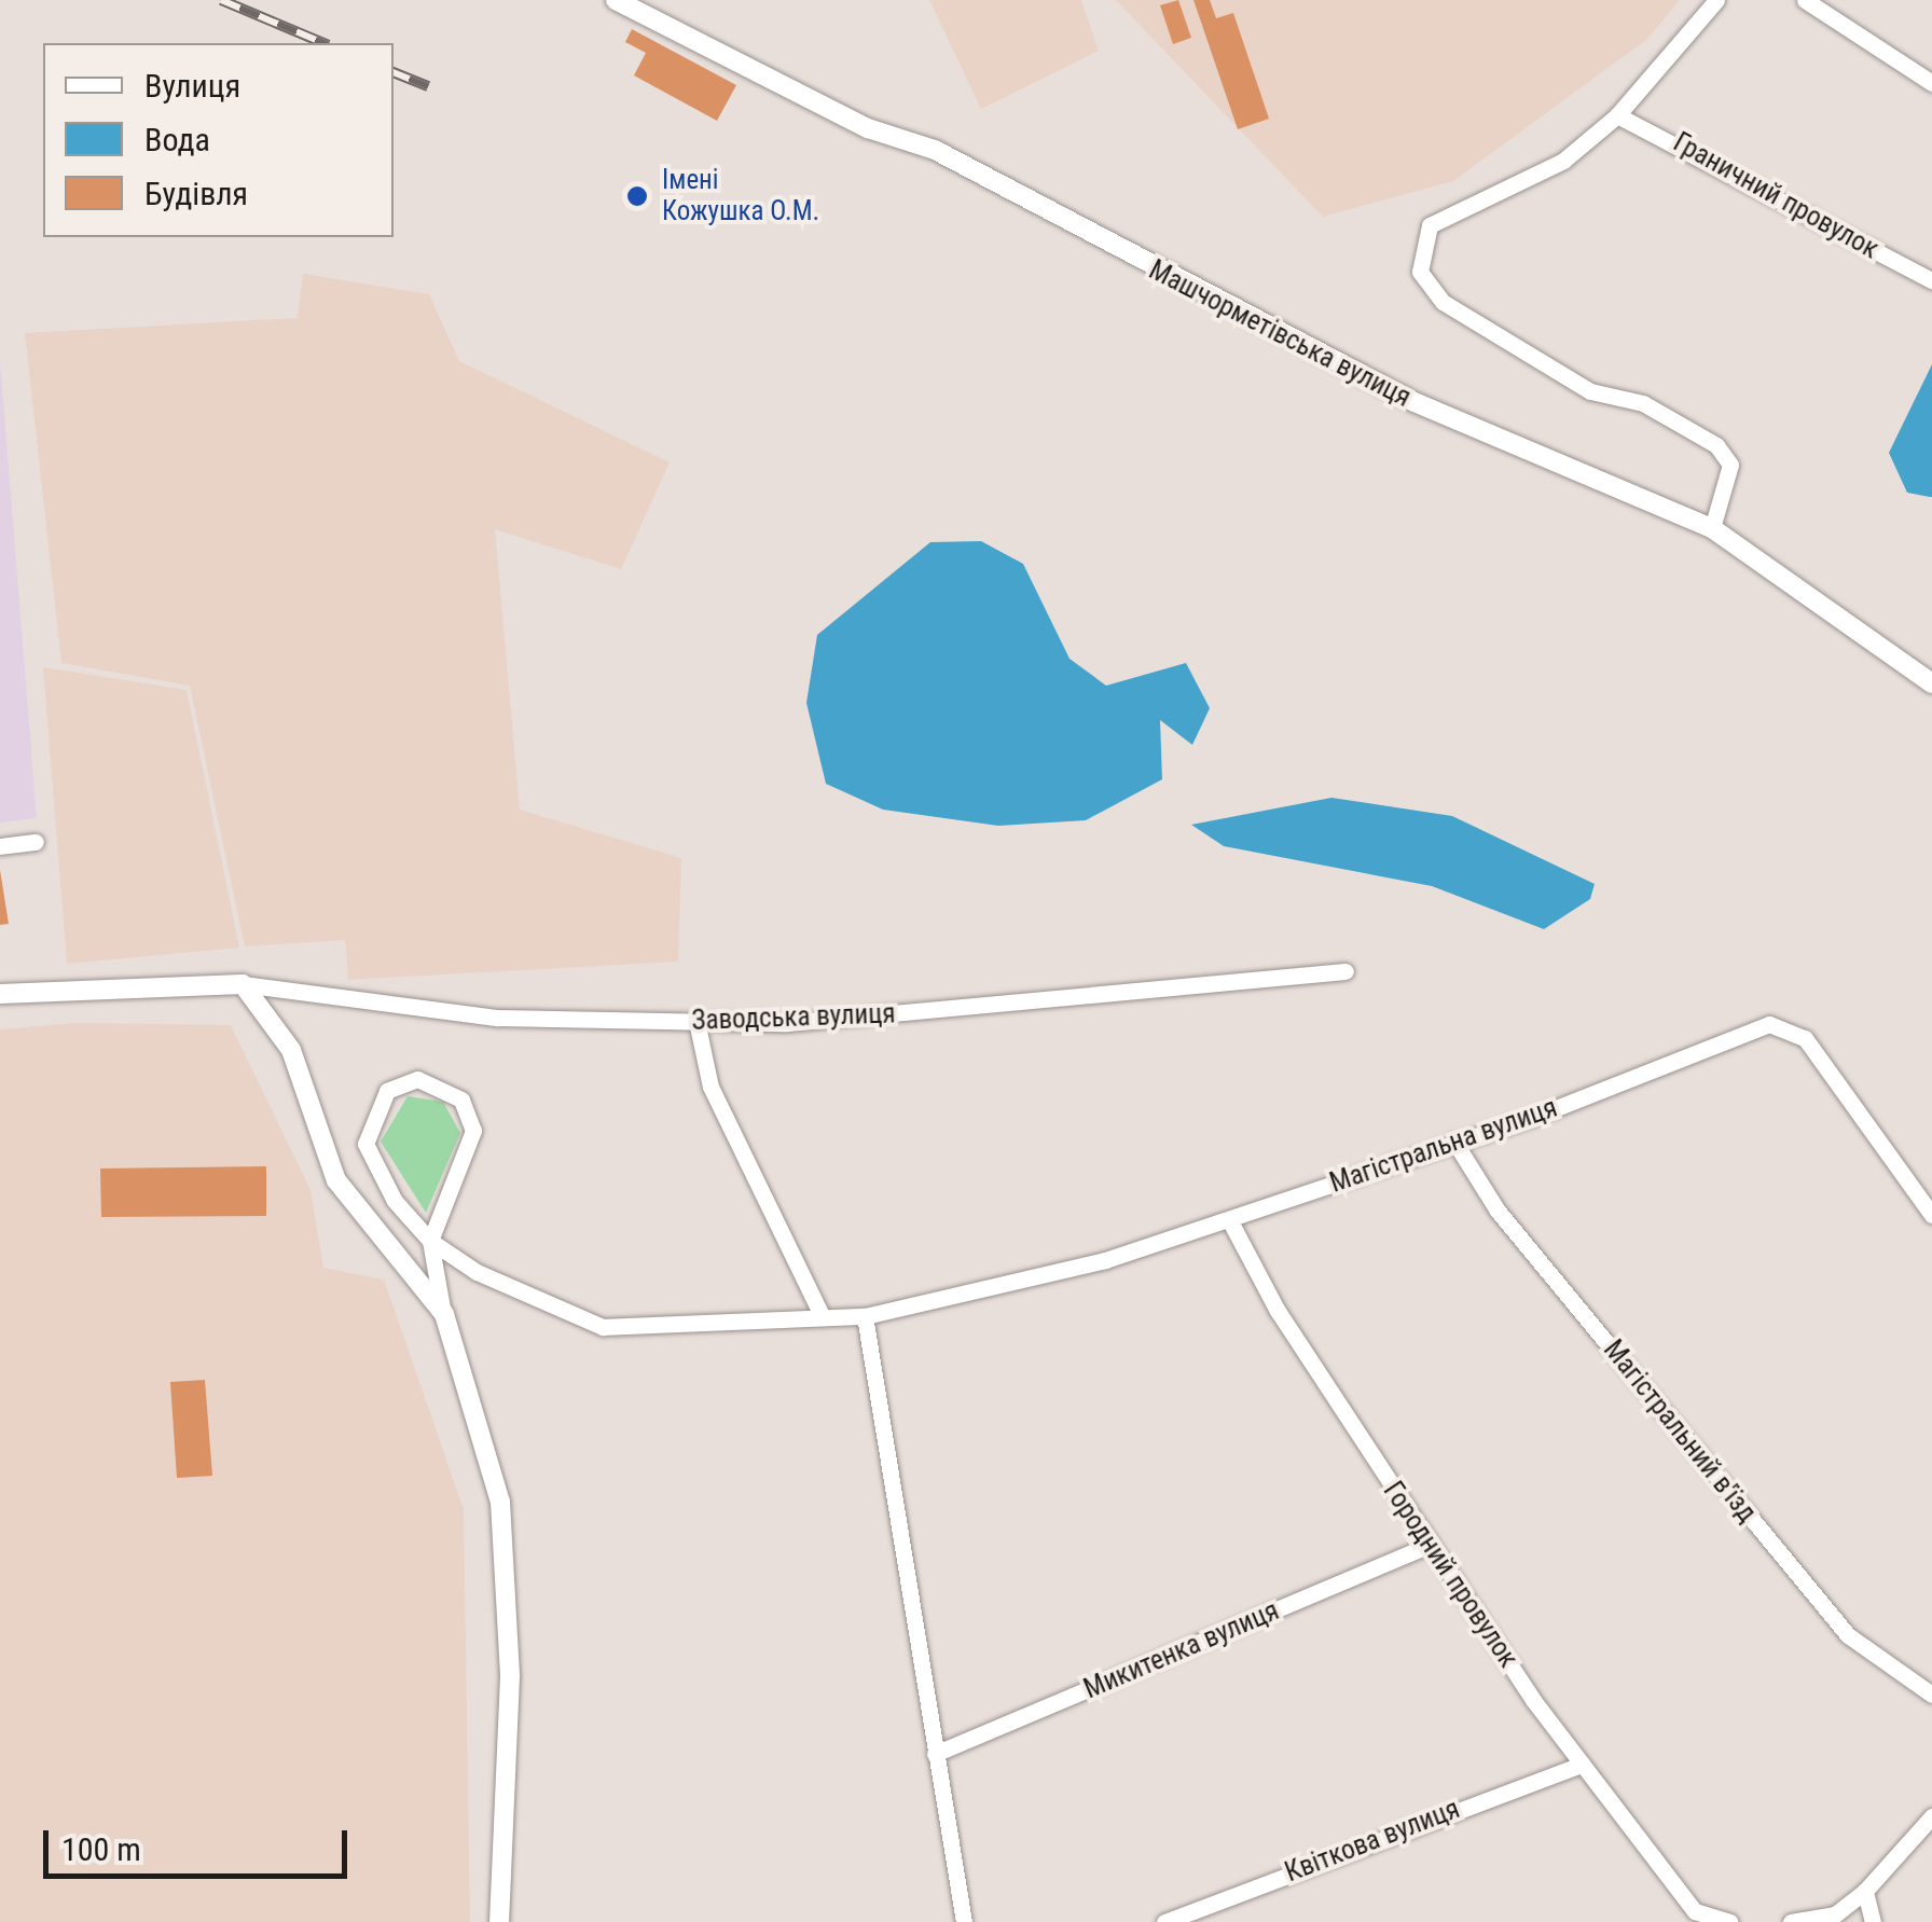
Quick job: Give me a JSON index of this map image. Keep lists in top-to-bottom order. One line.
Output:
{"streets":{"street":["Граничний провулок","Машчорметівська вулиця","Заводська вулиця","Магістральна вулиця","Магістральний в'їзд","Городний провулок","Микитенка вулиця","Квіткова вулиця"]},"crossings":[["Магістральна вулиця","Магістральний в'їзд"],["Магістральна вулиця","Городний провулок"],["Городний провулок","Микитенка вулиця"],["Городний провулок","Квіткова вулиця"]],"places":["Імені Кожушка О.М."],"legend":["Вулиця","Вода","Будівля"],"scale_bar":"100 m"}
